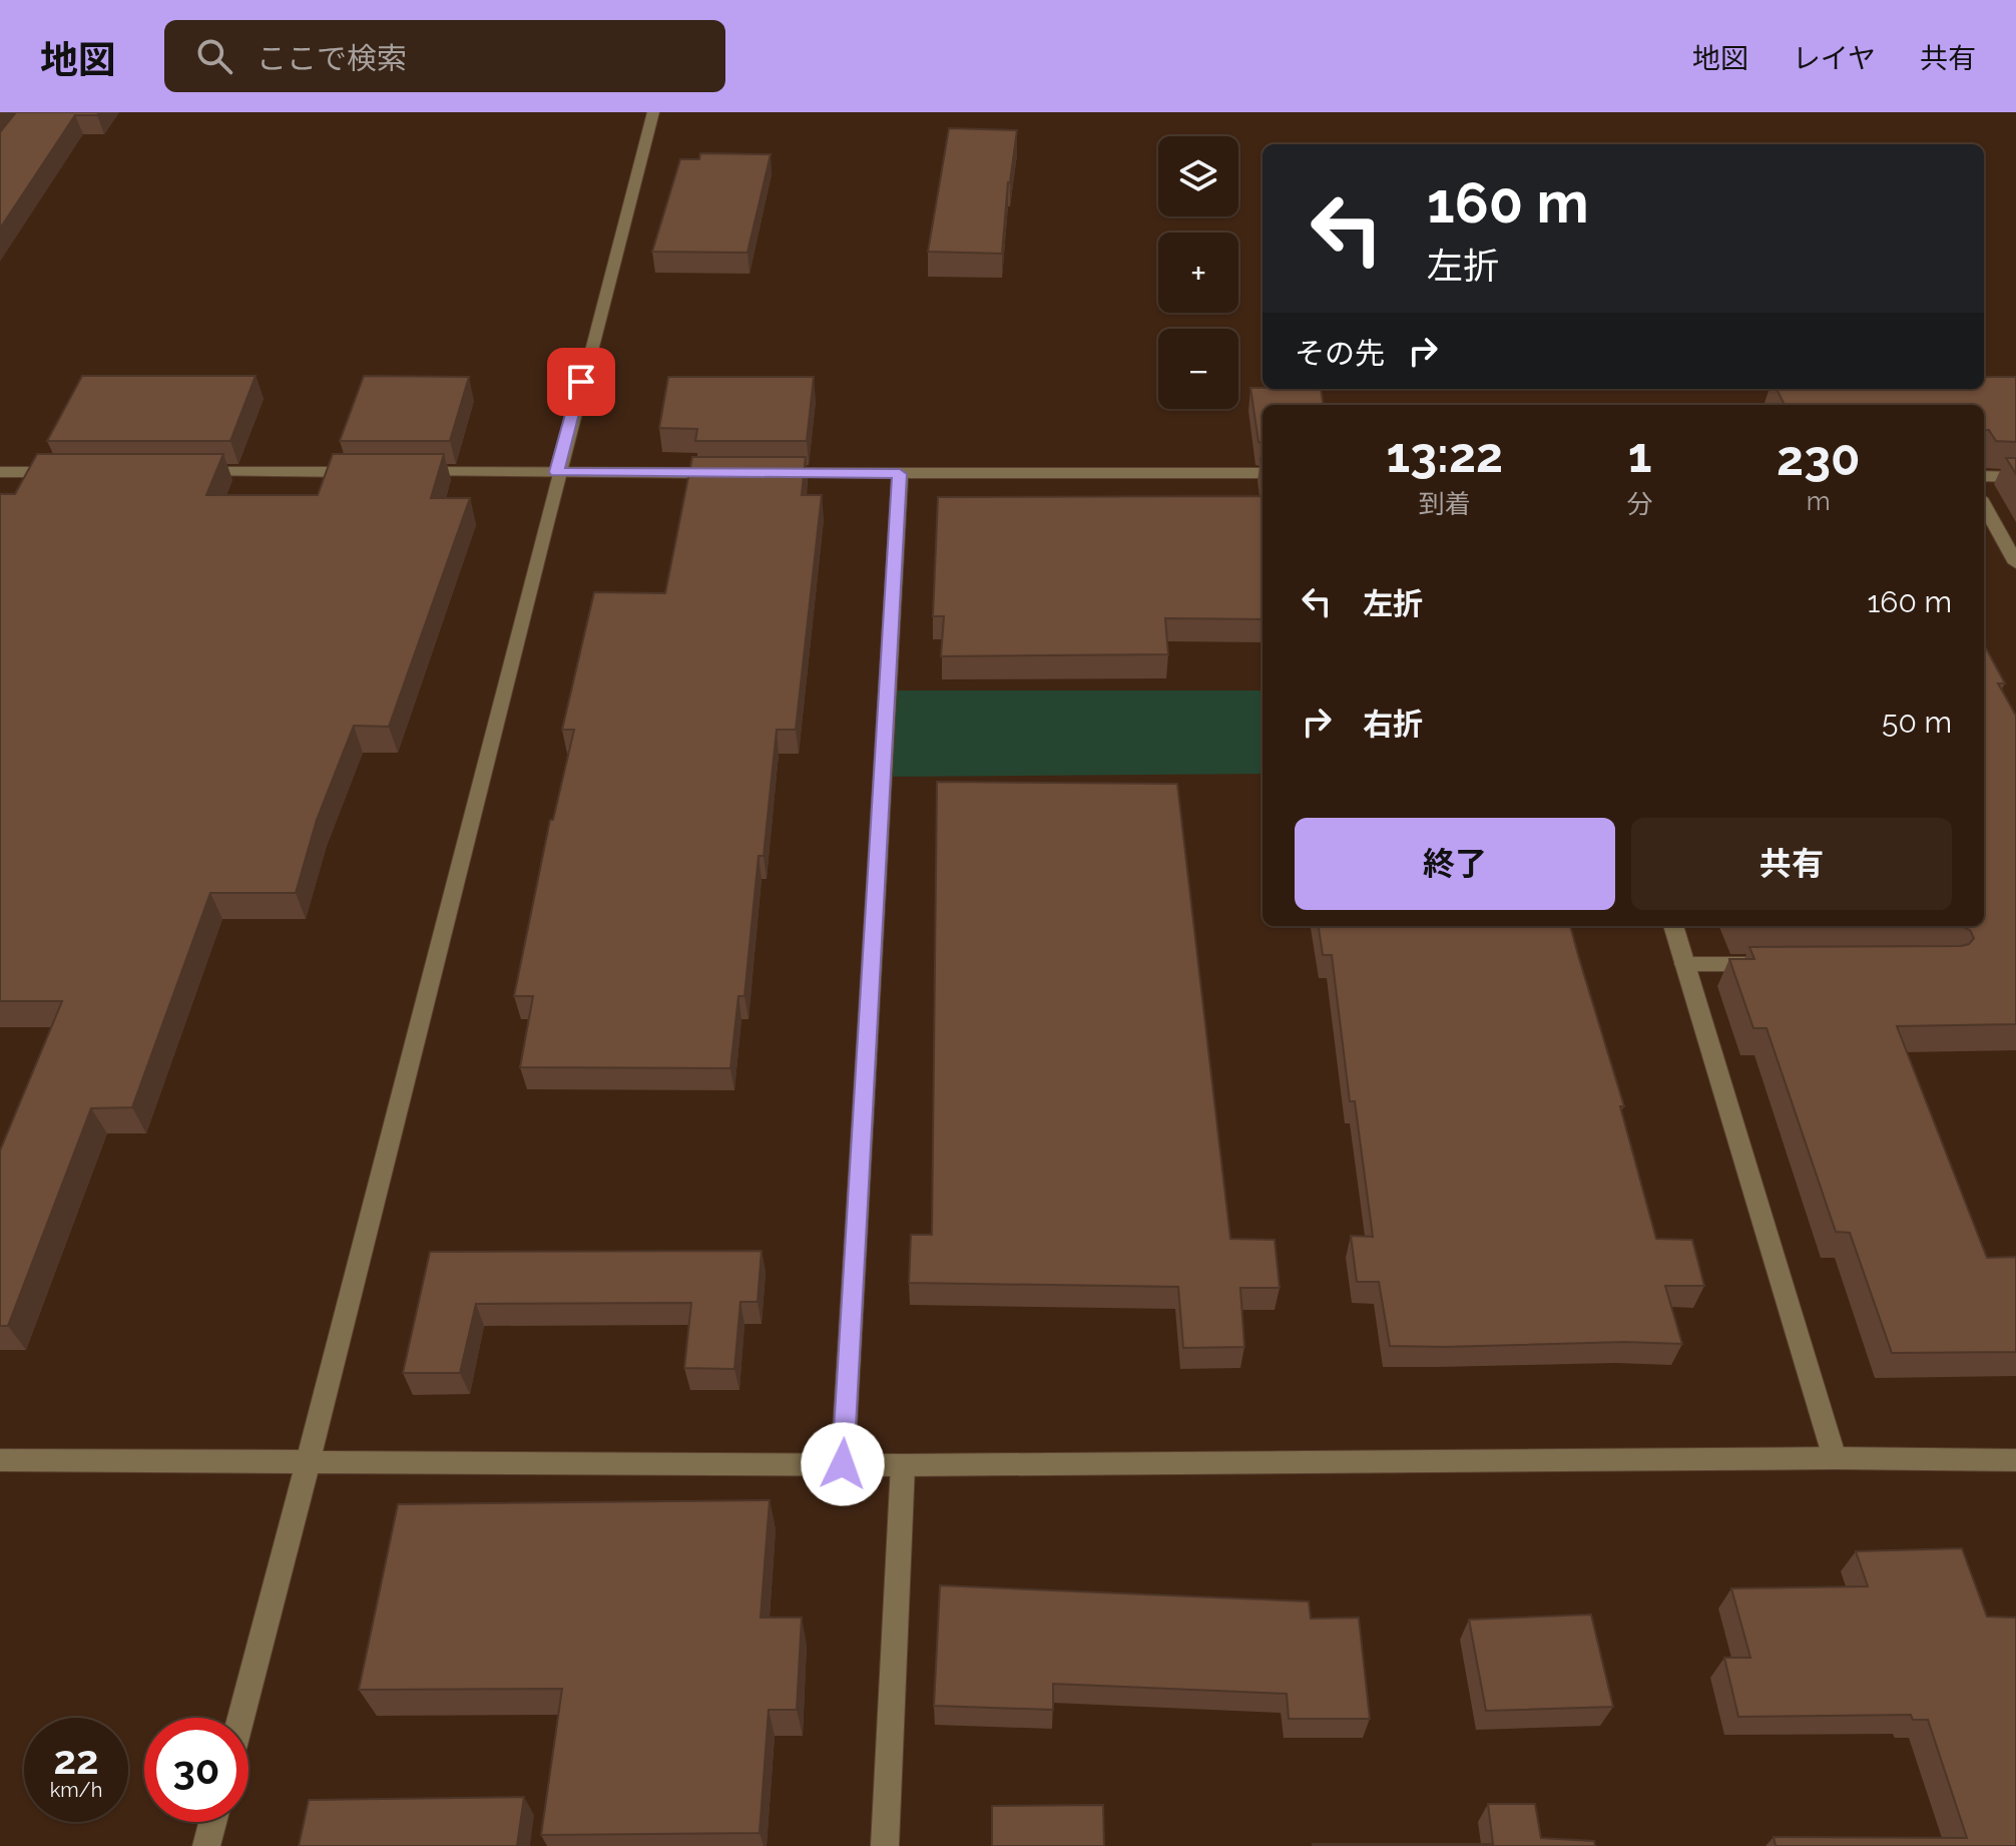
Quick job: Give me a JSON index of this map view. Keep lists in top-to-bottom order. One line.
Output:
{"page":{"header":"地図","search":"ここで検索","nav":["地図","レイヤ","共有"],"map_buttons":["+","−"],"turn":["160 m","左折"],"then":"その先","eta":["13:22","到着","1","分","230","m"],"list":[{"name":"左折","value":"160 m"},{"name":"右折","value":"50 m"}],"buttons":["終了","共有"],"speed":"22 km/h","limit":"30"}}
